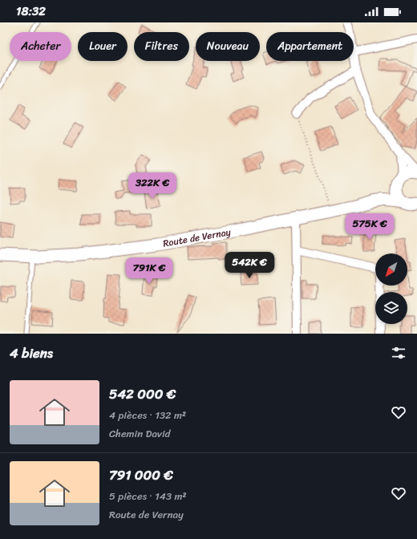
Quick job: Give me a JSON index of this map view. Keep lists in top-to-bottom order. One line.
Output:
{"streets":{"street":["Route de Vernay"]},"north":"bottom left","page":{"status":"18:32","chip":["Acheter","Louer","Filtres","Nouveau","Appartement"],"price":["322K €","575K €","542K €","791K €"],"heading":"4 biens","list":[{"name":"542 000 €","note":"4 pièces · 132 m² · Chemin David"},{"name":"791 000 €","note":"5 pièces · 143 m² · Route de Vernay"}]}}
